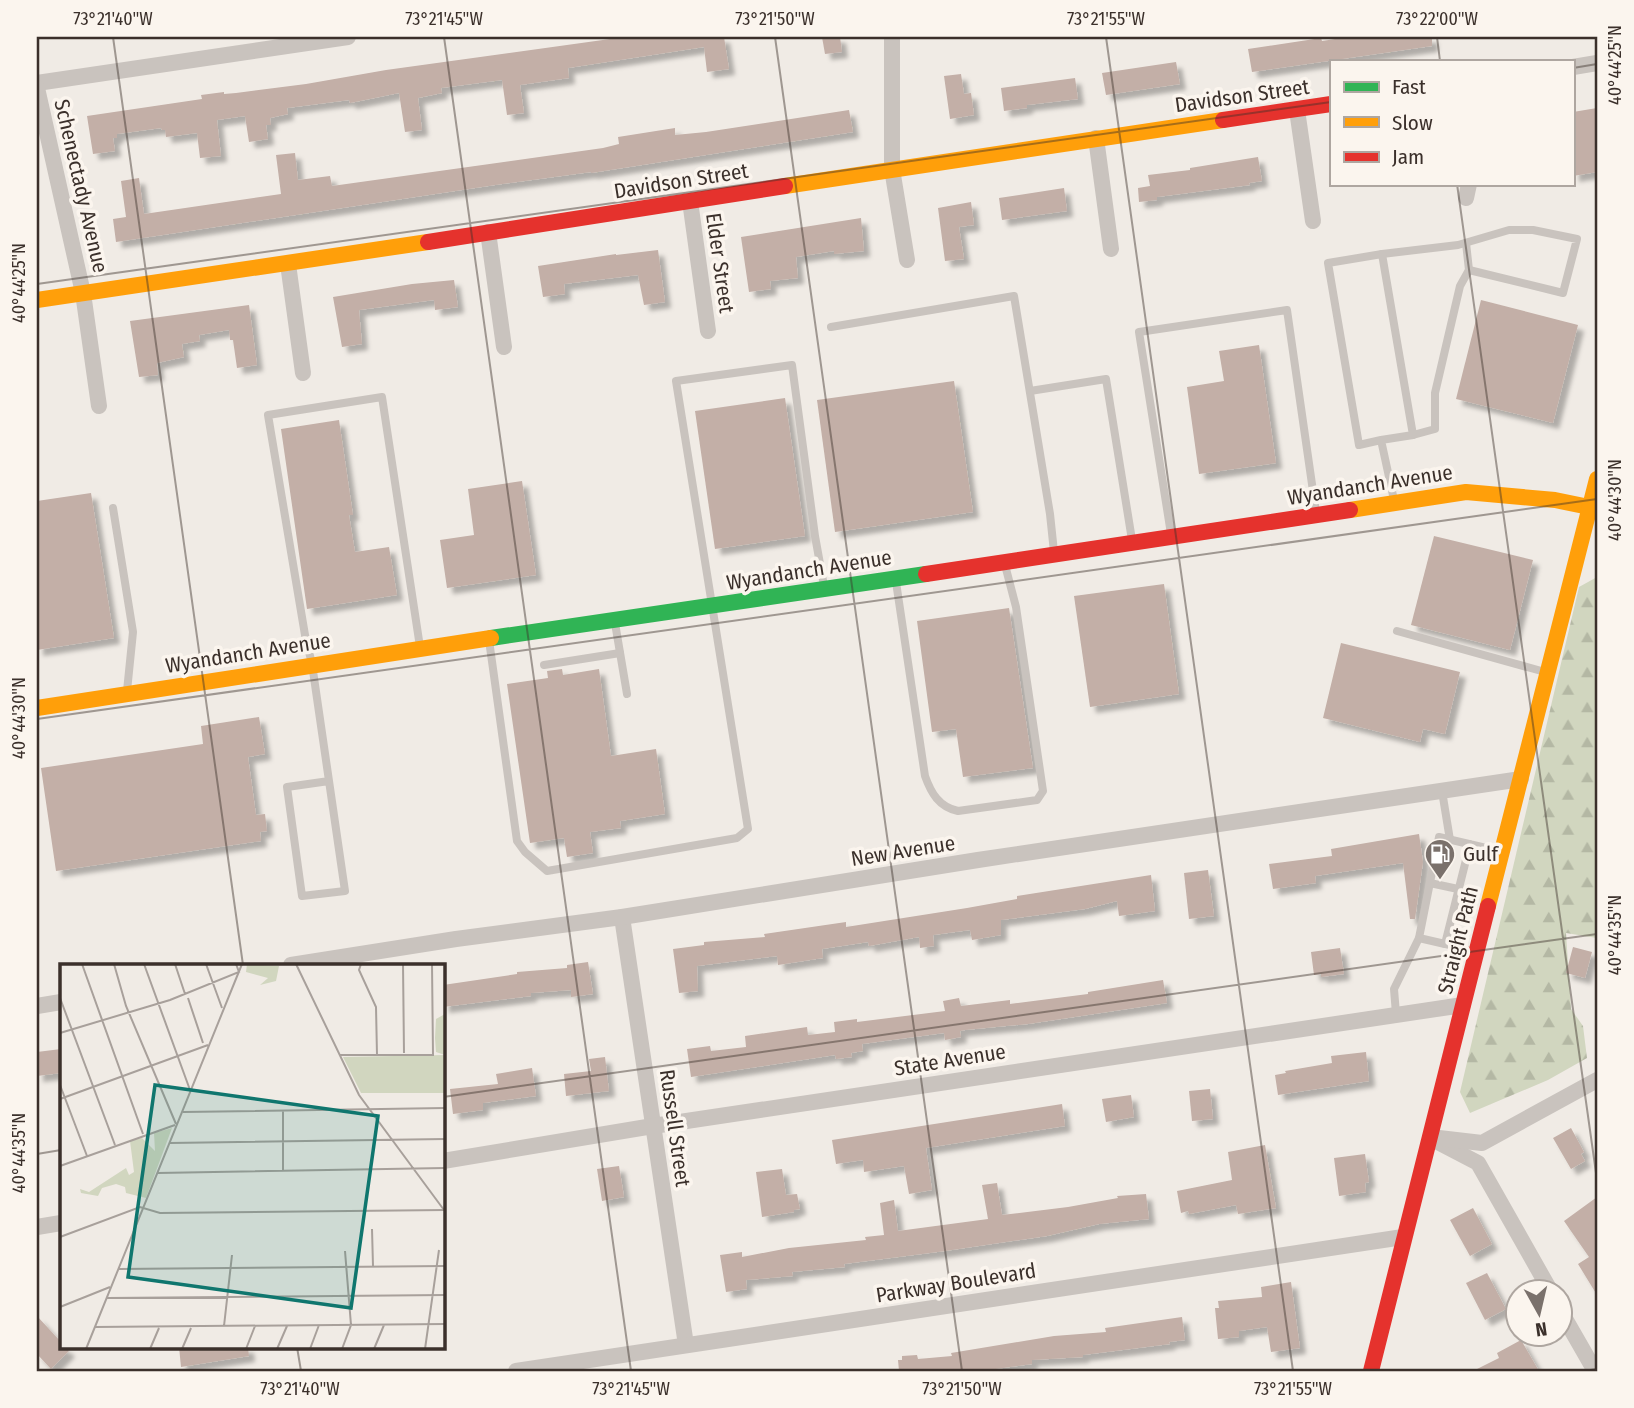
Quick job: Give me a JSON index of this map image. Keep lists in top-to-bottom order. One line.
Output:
{"streets":{"street":["Davidson Street","Schenectady Avenue","Elder Street","Wyandanch Avenue","New Avenue","Straight Path","State Avenue","Russell Street","Parkway Boulevard"]},"crossings":[["Davidson Street","Schenectady Avenue"],["Davidson Street","Elder Street"],["Wyandanch Avenue","Straight Path"],["New Avenue","Straight Path"],["New Avenue","Russell Street"],["Straight Path","State Avenue"],["Straight Path","Parkway Boulevard"],["State Avenue","Russell Street"],["Russell Street","Parkway Boulevard"]],"places":{"fuel station":["Gulf"]},"legend":["Fast","Slow","Jam"],"north":"bottom","coordinates":["73°21'40\"W","73°21'45\"W","73°21'50\"W","73°21'55\"W","73°22'00\"W","40°44'25\"N","40°44'30\"N","40°44'35\"N"]}
